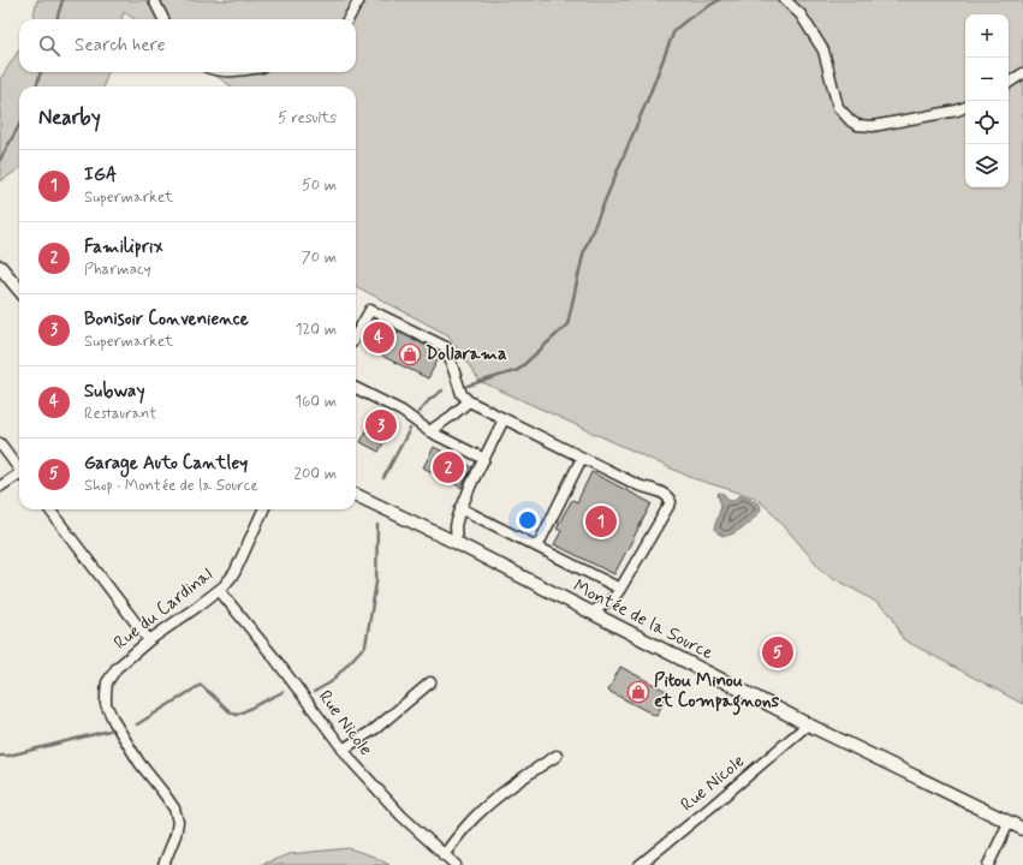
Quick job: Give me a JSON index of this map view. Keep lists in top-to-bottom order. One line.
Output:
{"streets":{"main road":["Montée de la Source"],"street":["Rue du Cardinal","Rue Nicole"]},"crossings":[["Rue du Cardinal","Rue Nicole"],["Montée de la Source","Rue Nicole"]],"places":{"shop":["Dollarama","Pitou Minou et Compagnons"]},"page":{"map_buttons":["+","−"],"search":"Search here","heading":["Nearby","5 results"],"list":[{"mark":"1","name":"IGA","note":"Supermarket","value":"50 m"},{"mark":"2","name":"Familiprix","note":"Pharmacy","value":"70 m"},{"mark":"3","name":"Bonisoir Convenience","note":"Supermarket","value":"120 m"},{"mark":"4","name":"Subway","note":"Restaurant","value":"160 m"},{"mark":"5","name":"Garage Auto Cantley","note":"Shop · Montée de la Source","value":"200 m"}],"pins":["4","3","2","1","5"]}}
